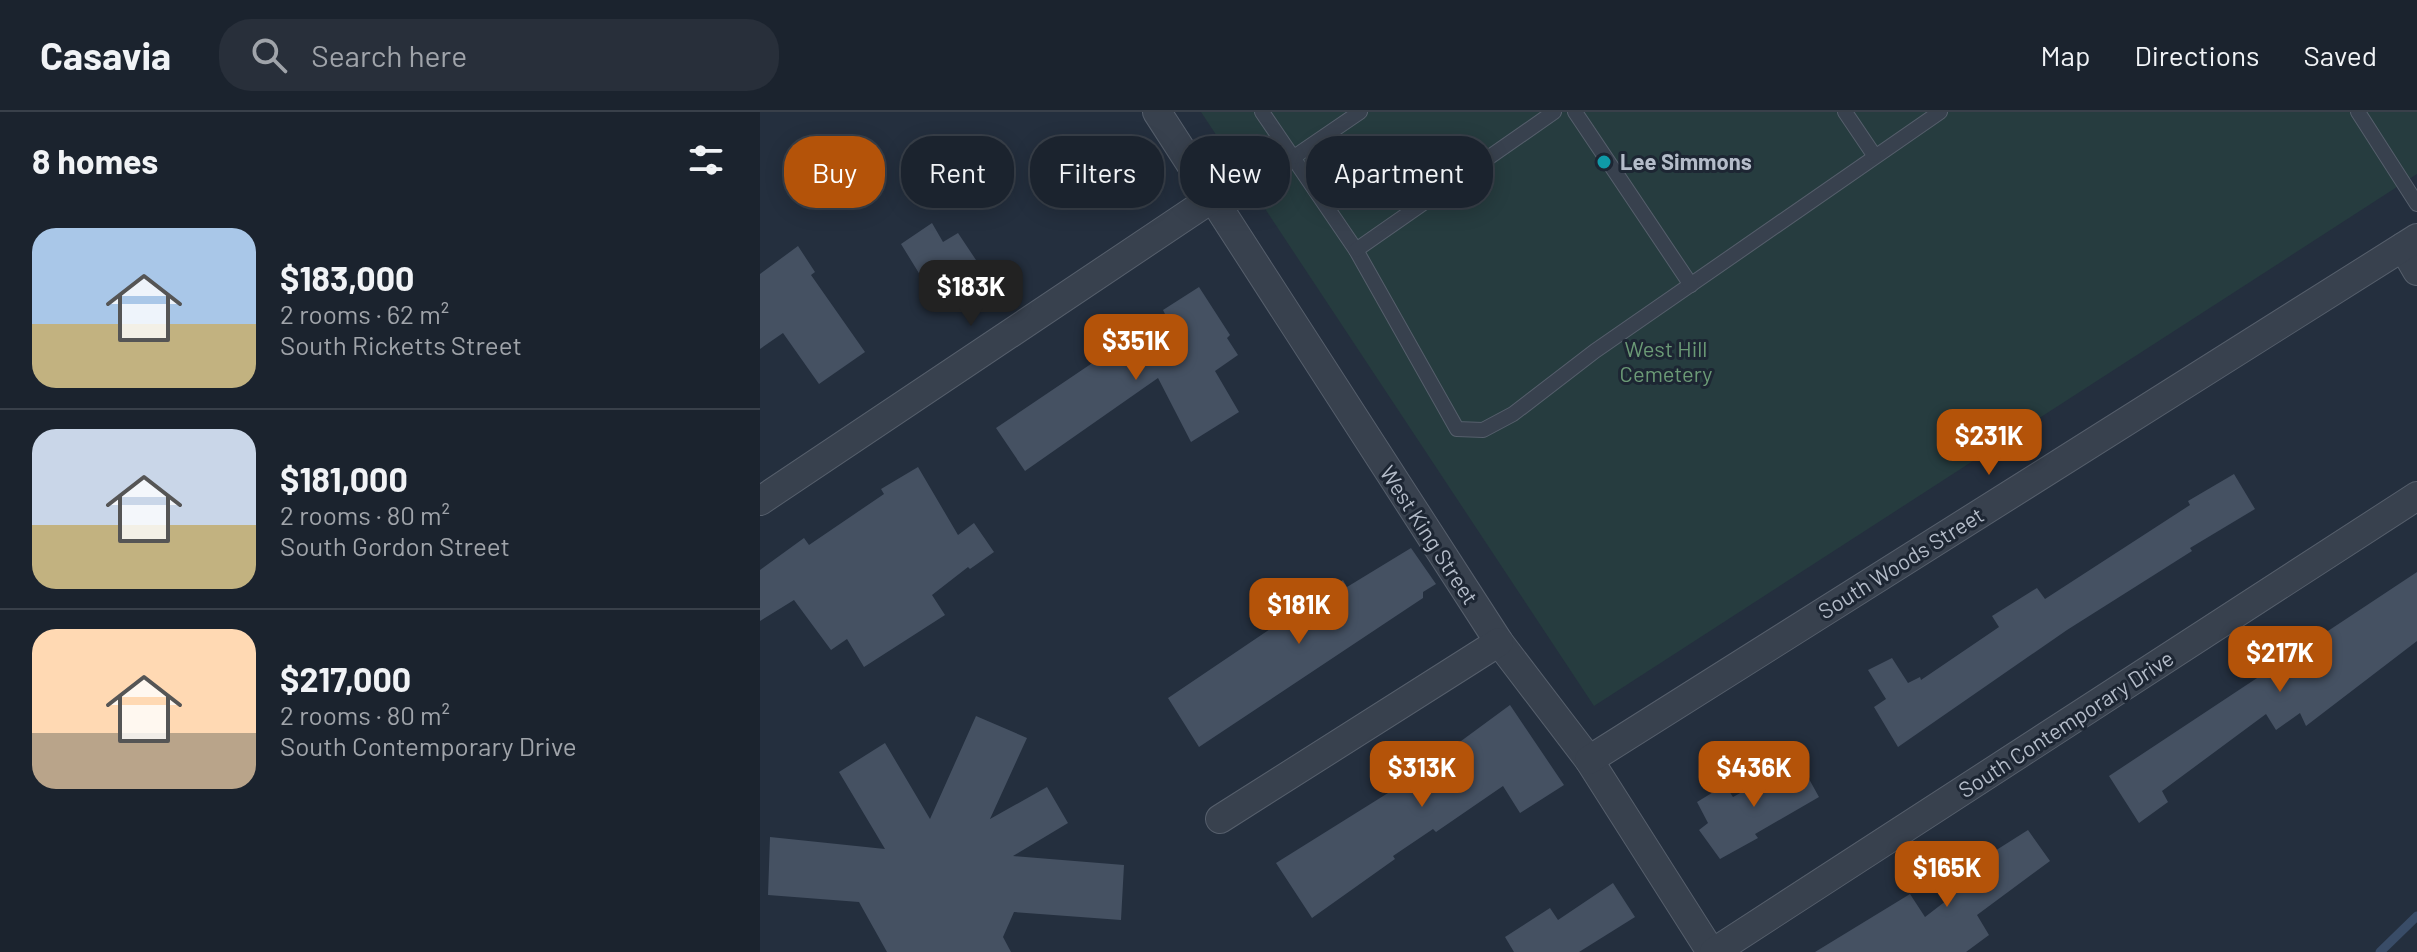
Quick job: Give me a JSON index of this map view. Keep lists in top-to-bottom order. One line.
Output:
{"streets":{"street":["West King Street","South Woods Street","South Contemporary Drive"]},"crossings":[["West King Street","South Woods Street"],["West King Street","South Contemporary Drive"]],"parks":["West Hill Cemetery"],"places":["Lee Simmons"],"page":{"header":"Casavia","search":"Search here","nav":["Map","Directions","Saved"],"heading":"8 homes","chip":["Buy","Rent","Filters","New","Apartment"],"list":[{"name":"$183,000","note":"2 rooms · 62 m² · South Ricketts Street"},{"name":"$181,000","note":"2 rooms · 80 m² · South Gordon Street"},{"name":"$217,000","note":"2 rooms · 80 m² · South Contemporary Drive"}],"price":["$183K","$351K","$231K","$181K","$217K","$313K","$436K","$165K"]}}
